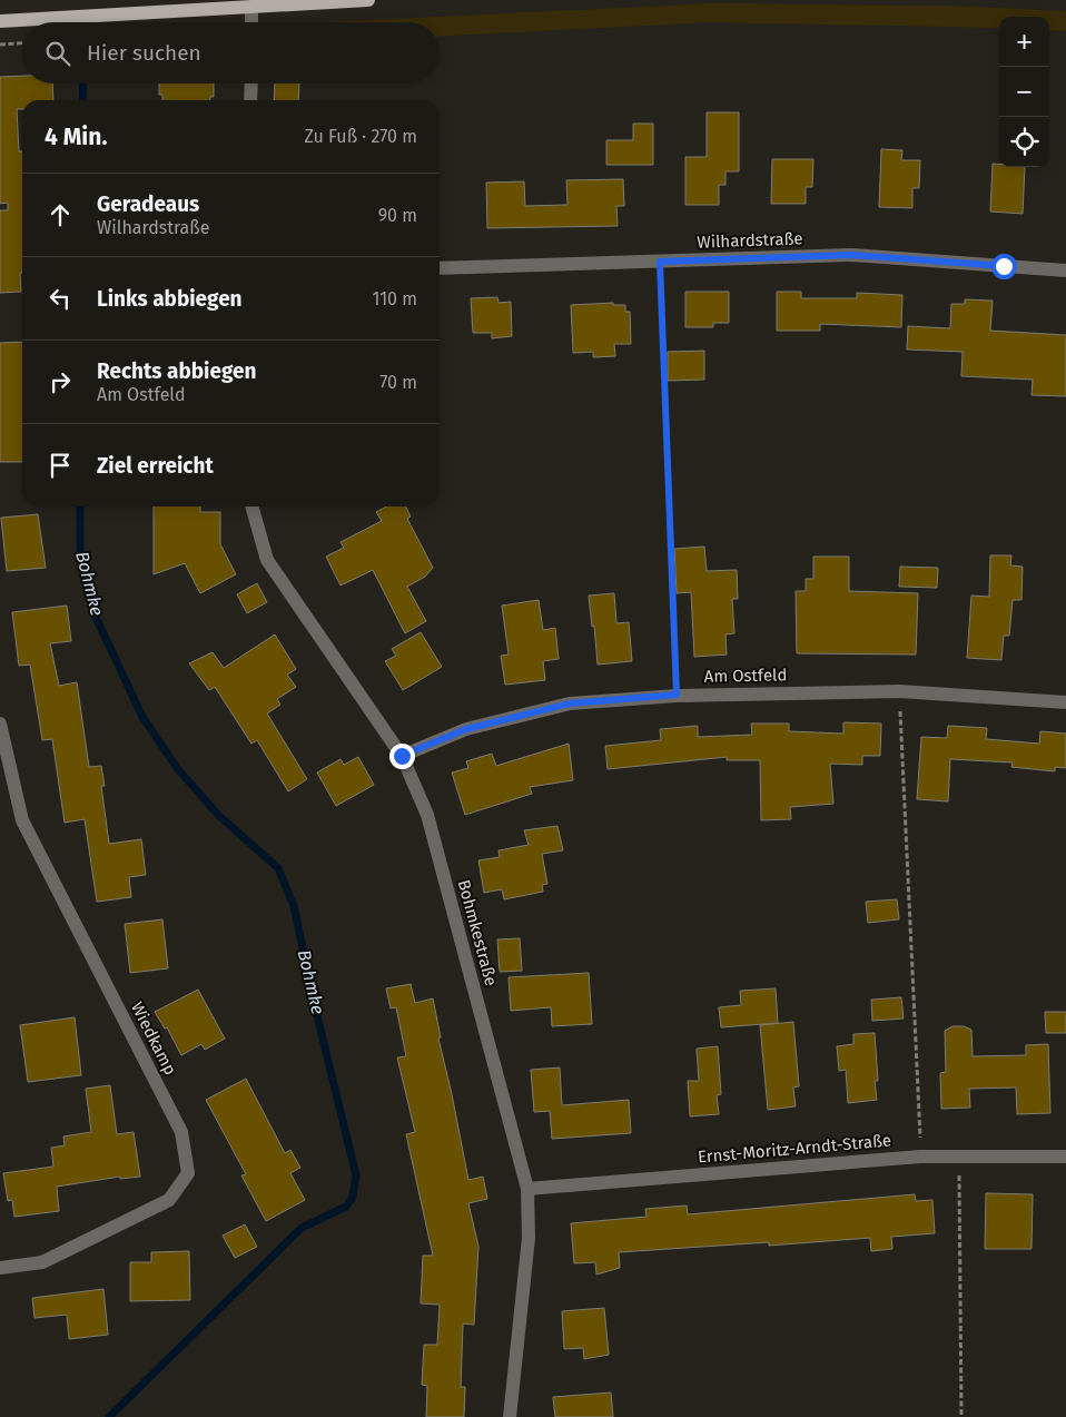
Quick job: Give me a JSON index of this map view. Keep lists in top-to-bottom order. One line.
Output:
{"streets":{"street":["Wilhardstraße","Am Ostfeld","Bohmkestraße","Wiedkamp","Ernst-Moritz-Arndt-Straße"]},"crossings":[["Am Ostfeld","Bohmkestraße"],["Bohmkestraße","Ernst-Moritz-Arndt-Straße"]],"water":["Bohmke"],"page":{"map_buttons":["+","−"],"search":"Hier suchen","heading":["4 Min.","Zu Fuß · 270 m"],"list":[["Geradeaus","Wilhardstraße","90 m"],["Links abbiegen","110 m"],["Rechts abbiegen","Am Ostfeld","70 m"],"Ziel erreicht"]}}
